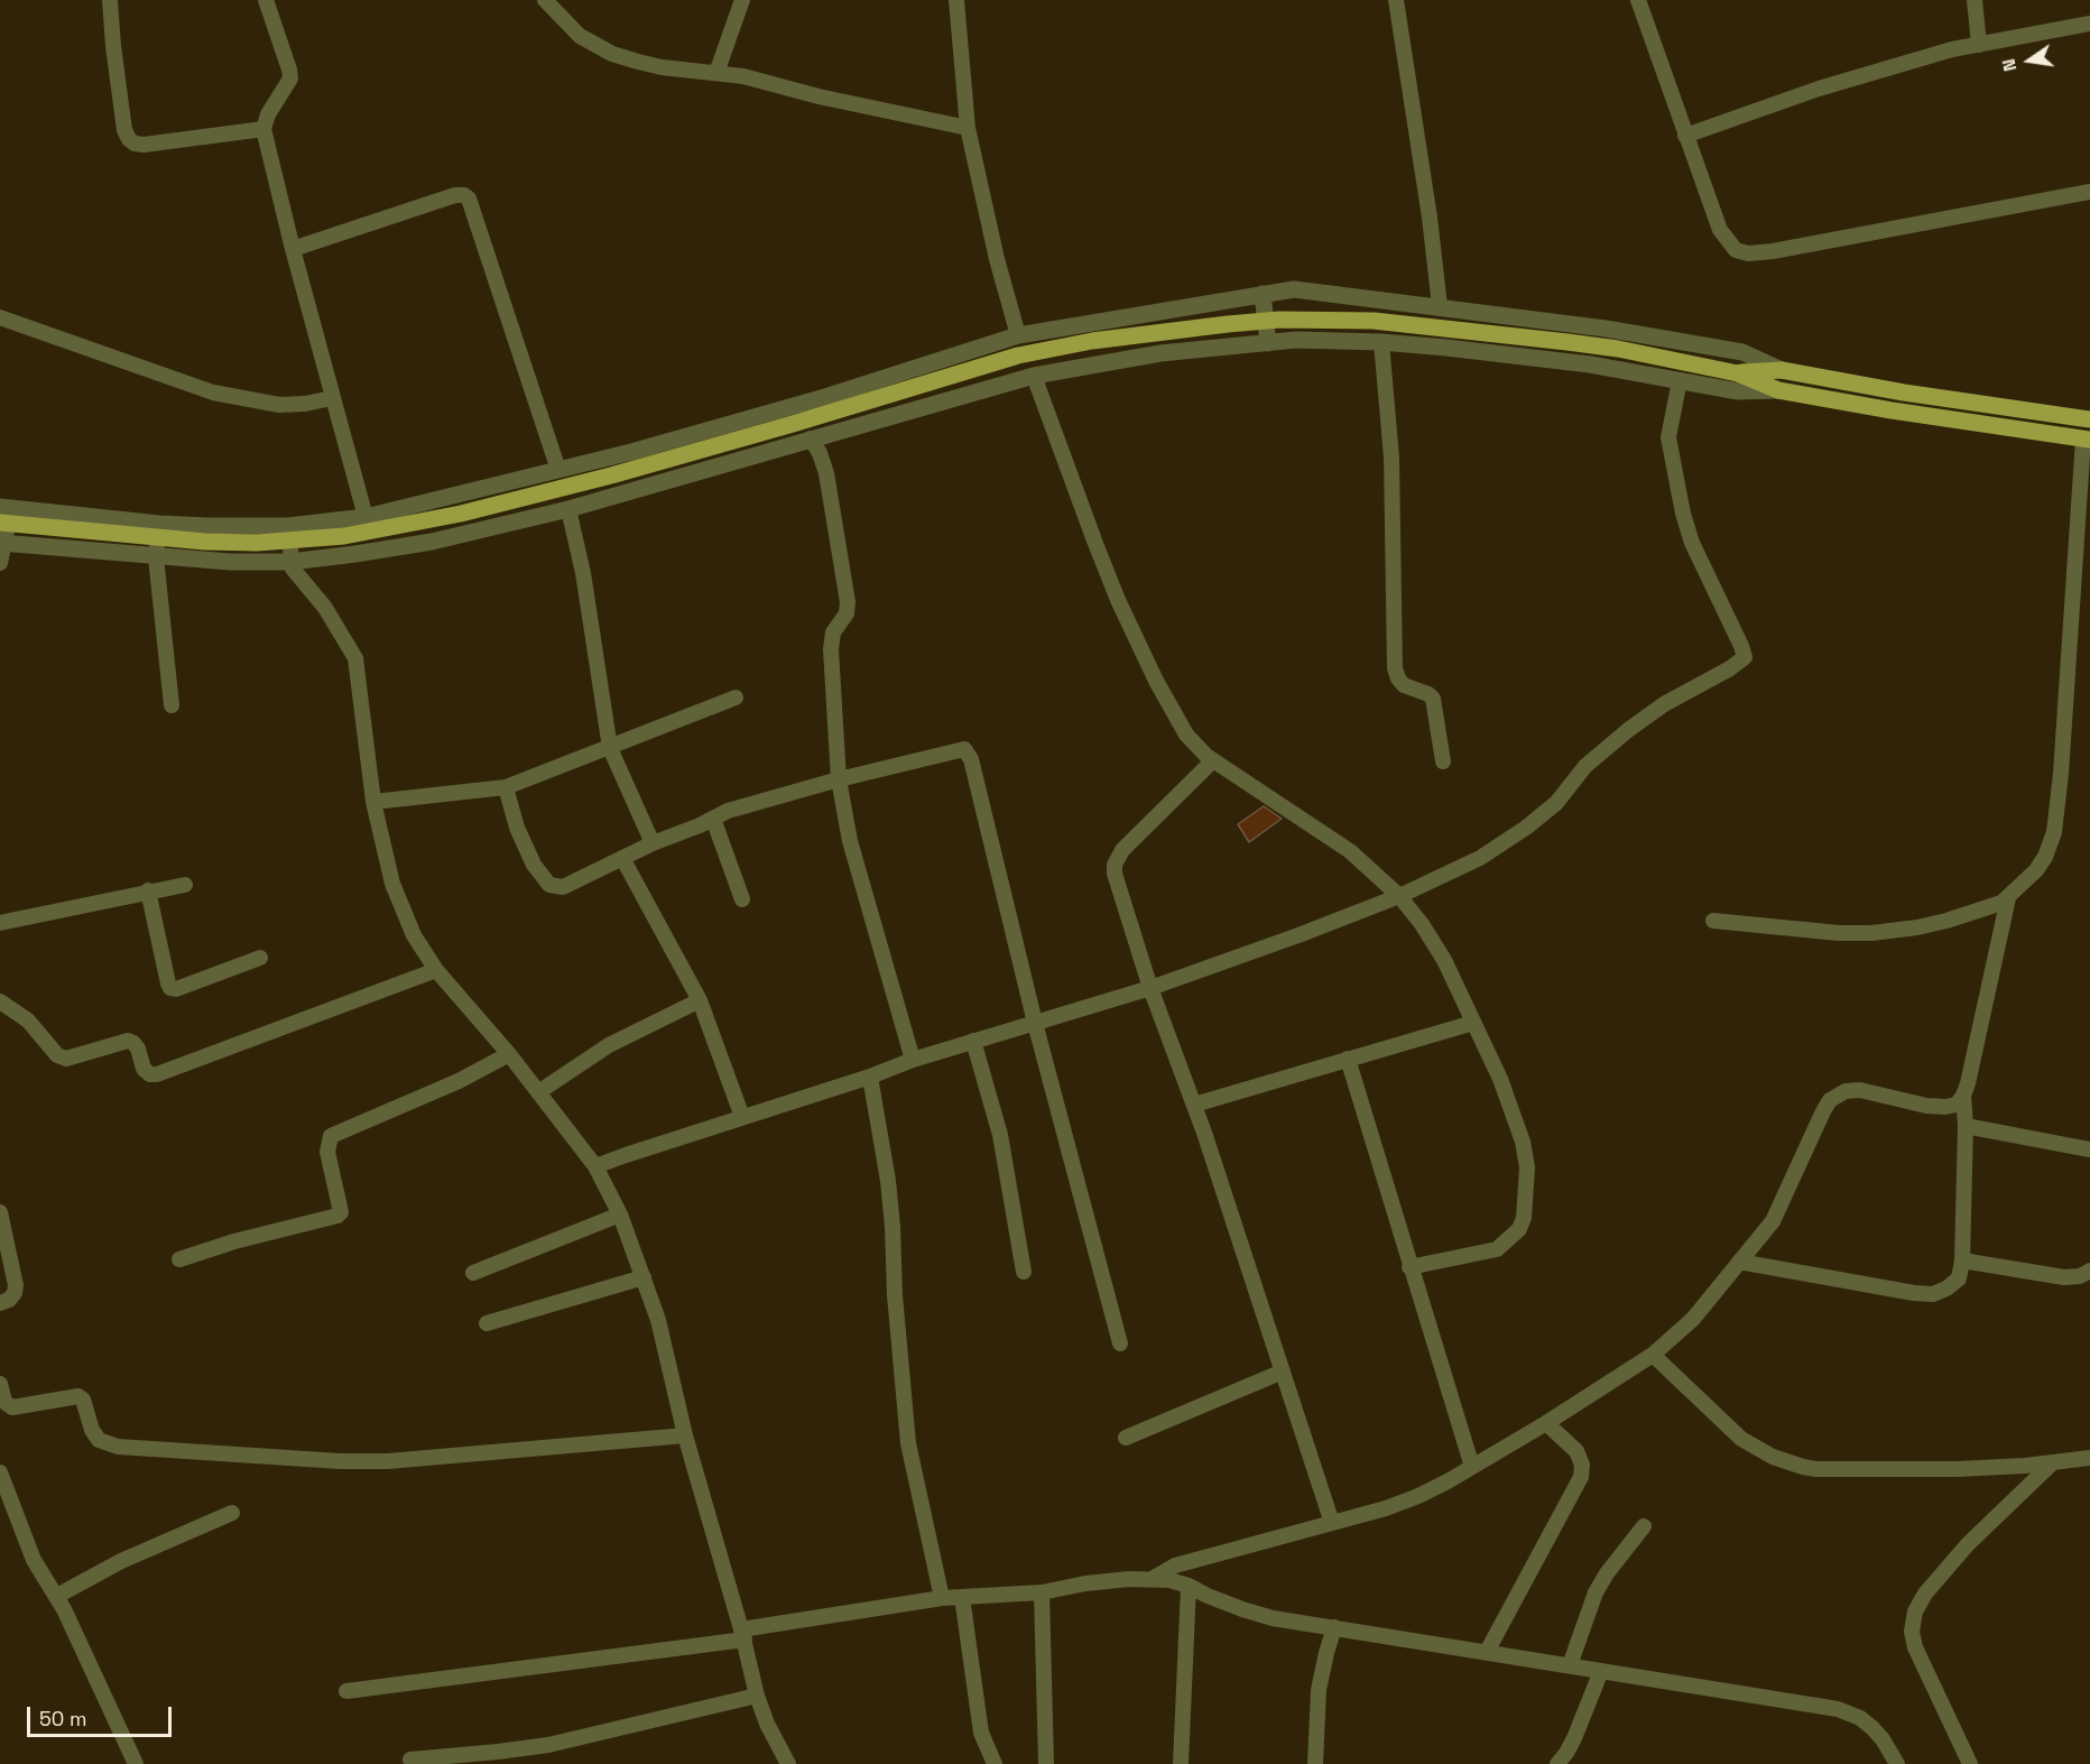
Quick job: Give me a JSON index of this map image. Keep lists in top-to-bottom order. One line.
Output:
{"scale_bar":"50 m","north":"left"}
